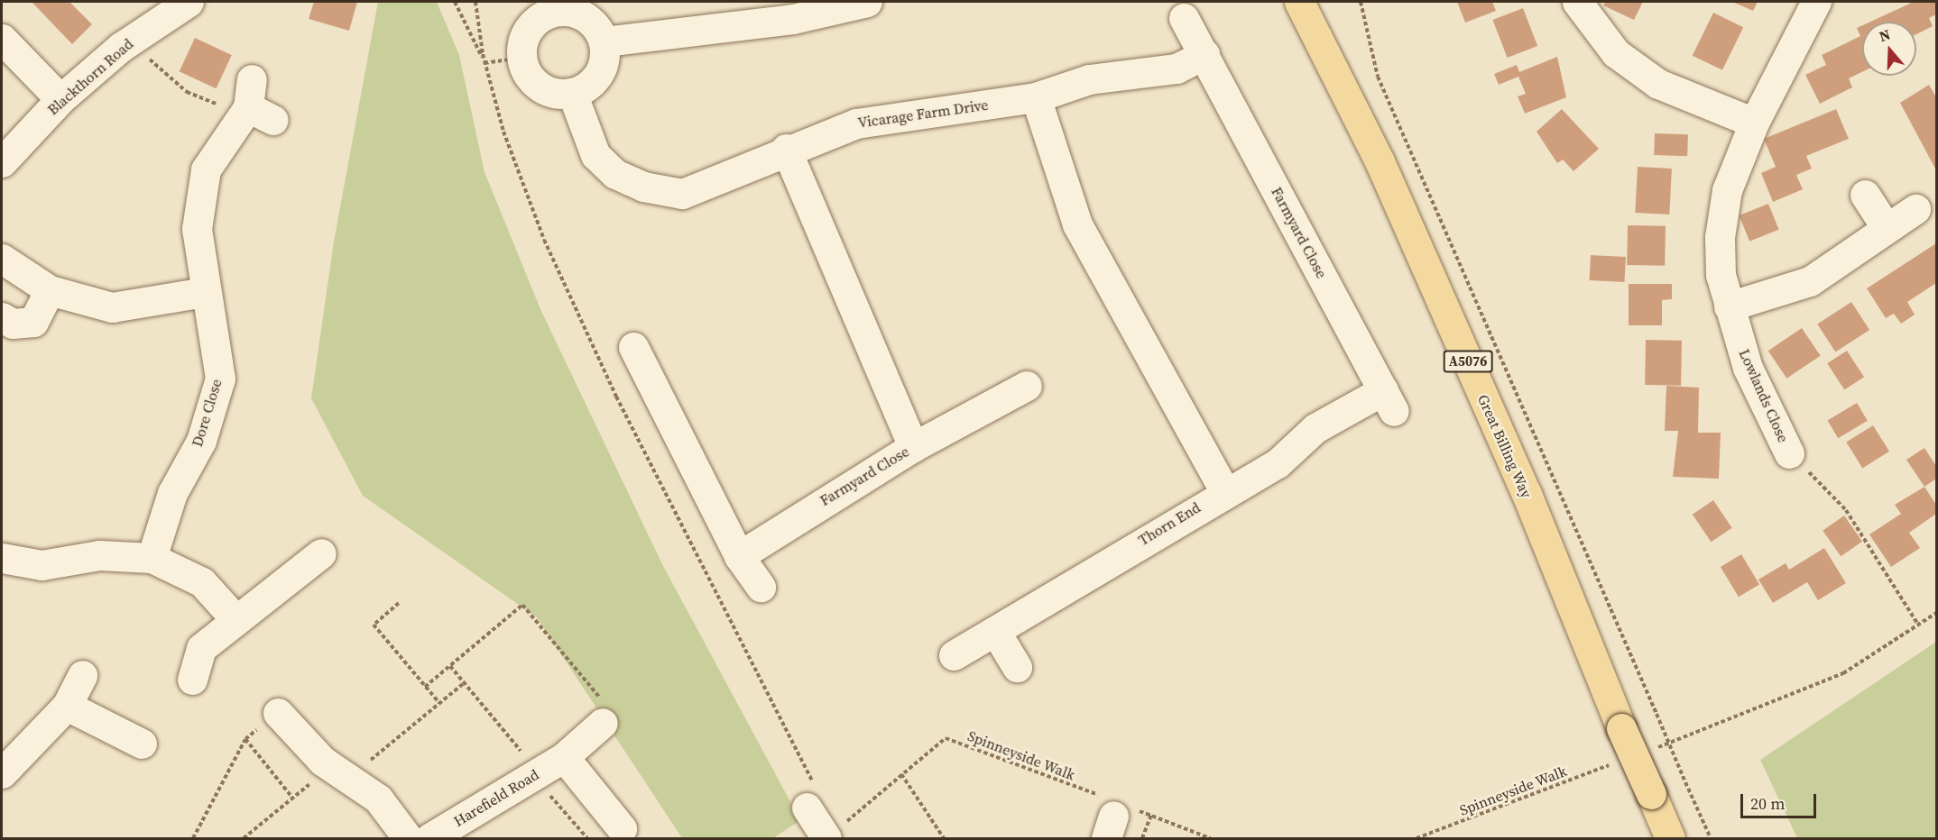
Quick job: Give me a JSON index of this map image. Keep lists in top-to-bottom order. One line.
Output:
{"streets":{"main road":["A5076","Great Billing Way"],"street":["Blackthorn Road","Vicarage Farm Drive","Farmyard Close","Lowlands Close","Dore Close","Thorn End","Harefield Road"],"path":["Spinneyside Walk"]},"crossings":[["Vicarage Farm Drive","Farmyard Close"],["Farmyard Close","Thorn End"]],"scale_bar":"20 m","north":"top"}
